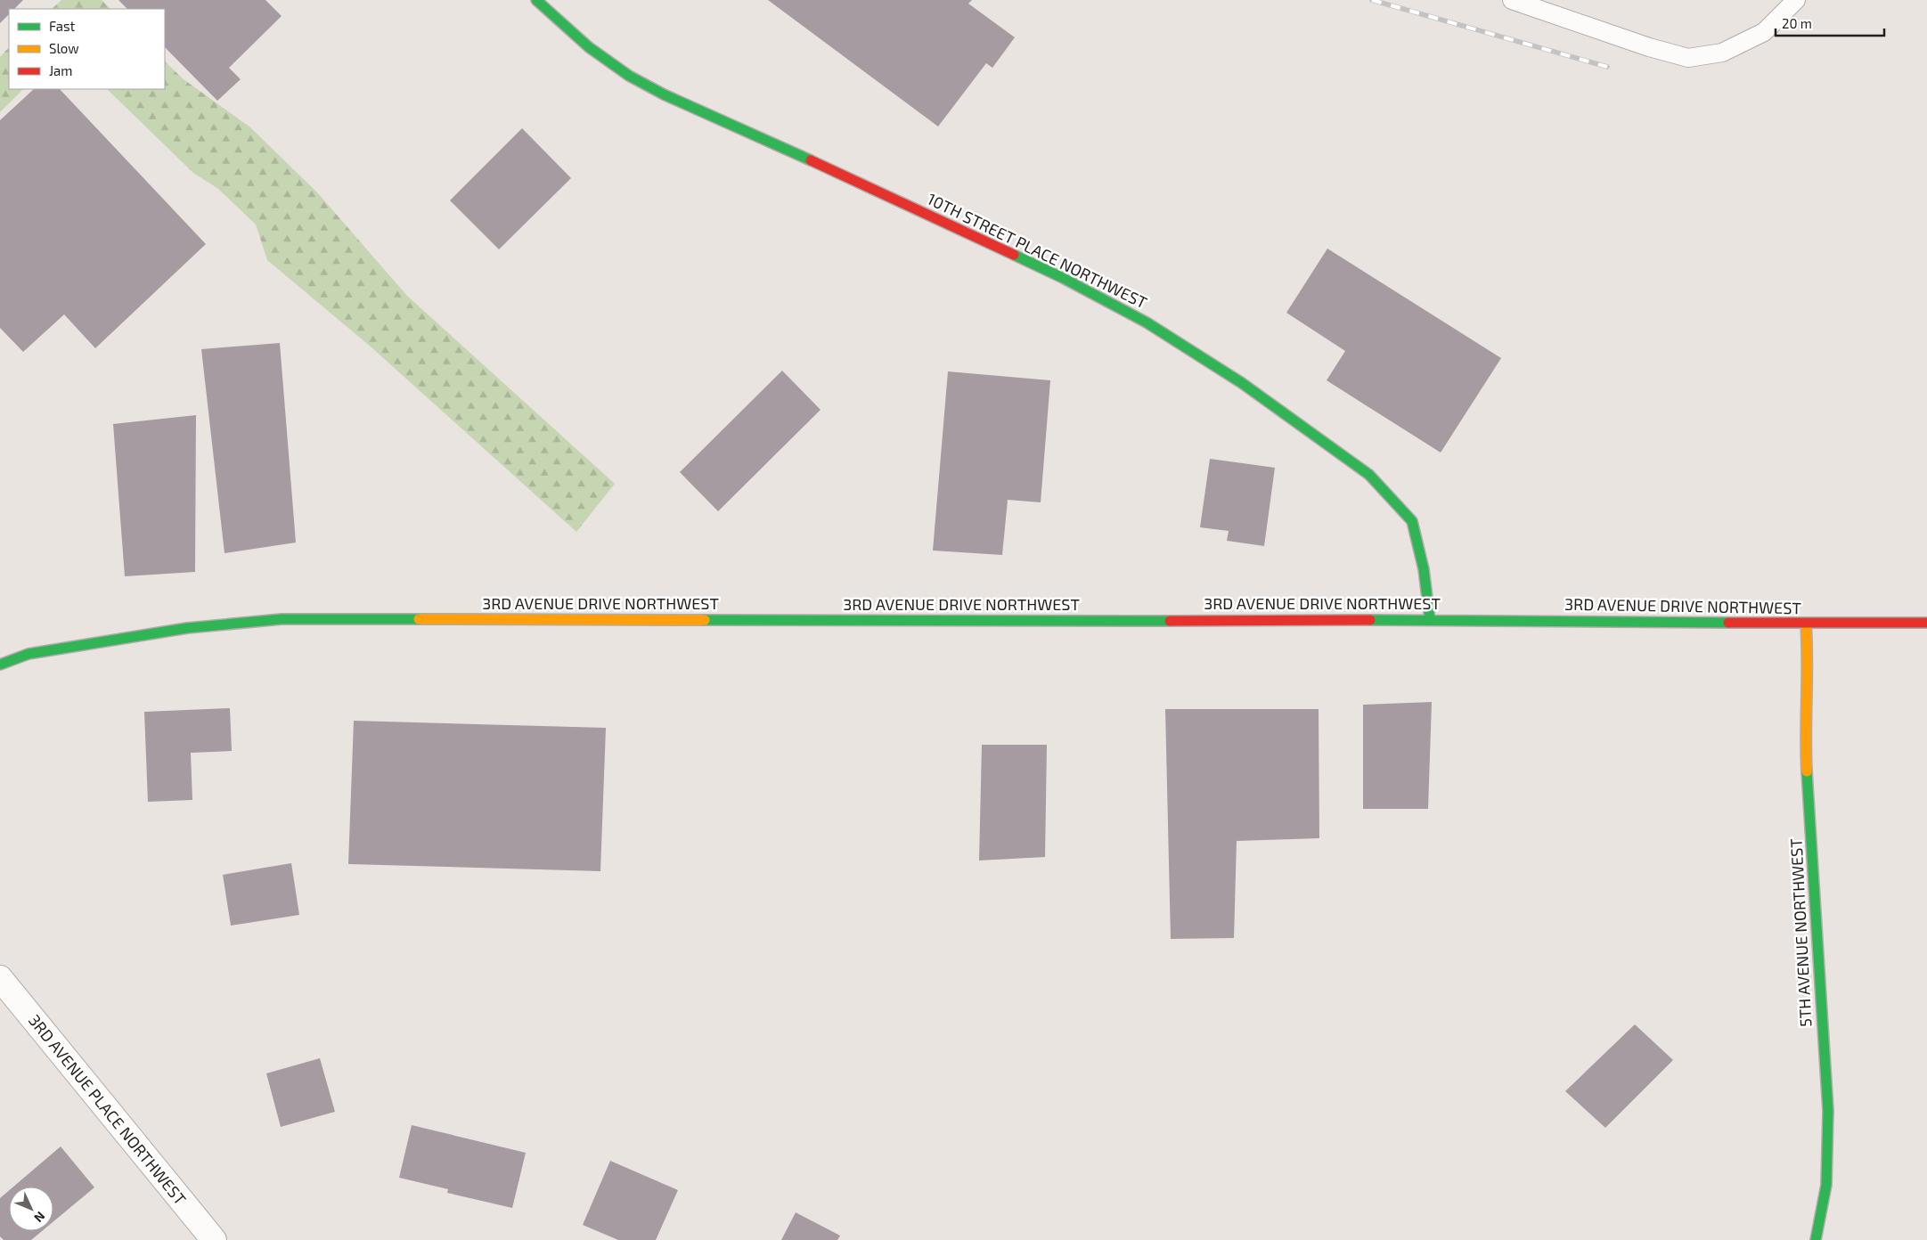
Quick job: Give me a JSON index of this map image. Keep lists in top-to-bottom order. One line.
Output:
{"streets":{"main road":["10TH STREET PLACE NORTHWEST","3RD AVENUE DRIVE NORTHWEST","5TH AVENUE NORTHWEST"],"street":["3RD AVENUE PLACE NORTHWEST"]},"crossings":[["10TH STREET PLACE NORTHWEST","3RD AVENUE DRIVE NORTHWEST"],["3RD AVENUE DRIVE NORTHWEST","5TH AVENUE NORTHWEST"]],"legend":["Fast","Slow","Jam"],"scale_bar":"20 m","north":"bottom right"}
